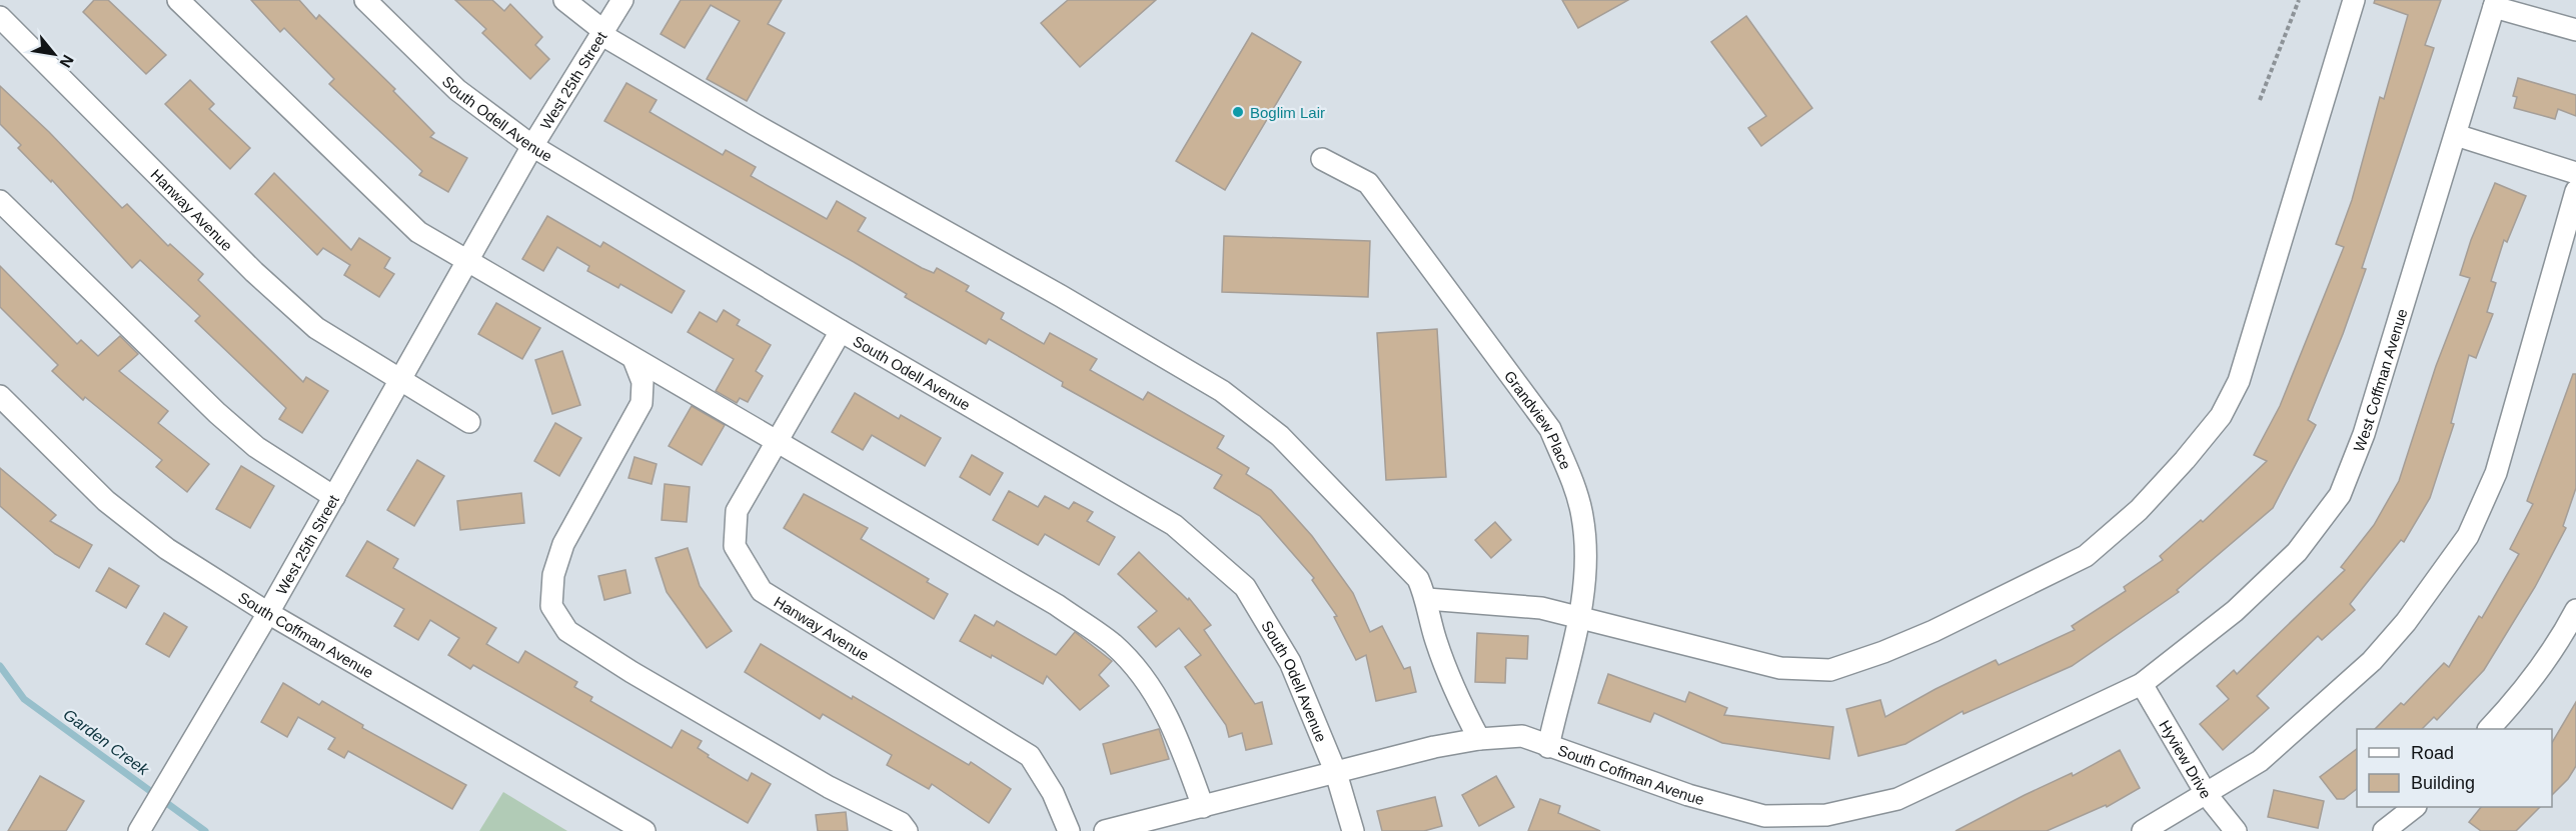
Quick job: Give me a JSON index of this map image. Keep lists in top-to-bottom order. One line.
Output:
{"streets":{"street":["West 25th Street","South Odell Avenue","Hanway Avenue","West Coffman Avenue","Grandview Place","South Coffman Avenue","Hyview Drive"]},"crossings":[["West 25th Street","South Odell Avenue"],["West 25th Street","Hanway Avenue"],["West 25th Street","South Coffman Avenue"],["South Odell Avenue","Hanway Avenue"],["South Odell Avenue","South Coffman Avenue"],["West Coffman Avenue","South Coffman Avenue"],["West Coffman Avenue","Hyview Drive"],["Grandview Place","South Coffman Avenue"],["South Coffman Avenue","Hyview Drive"]],"water":["Garden Creek"],"places":["Boglim Lair"],"legend":["Road","Building"],"north":"bottom right"}
